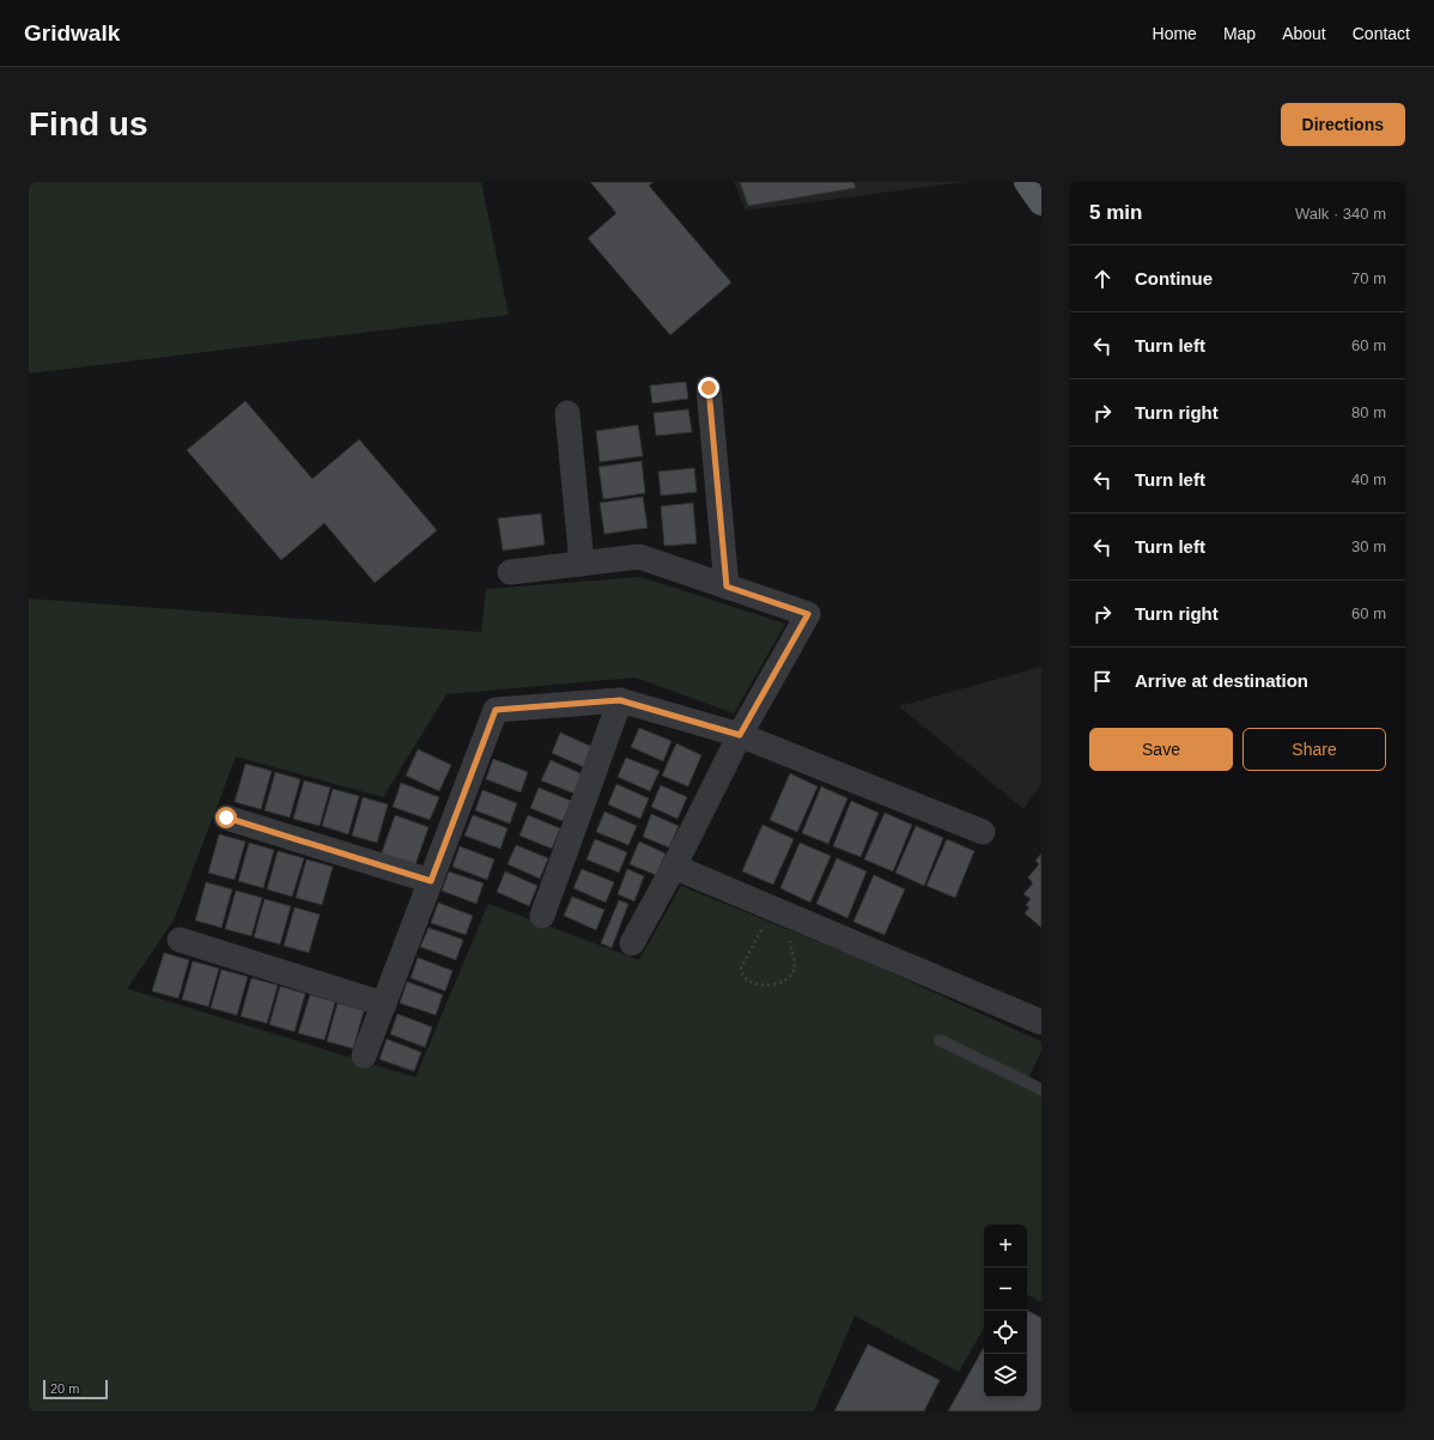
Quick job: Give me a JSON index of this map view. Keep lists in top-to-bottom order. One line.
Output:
{"scale_bar":"20 m","page":{"header":"Gridwalk","nav":["Home","Map","About","Contact"],"buttons":["Directions",["Save","Share"]],"title":"Find us","heading":["5 min","Walk · 340 m"],"list":[["Continue","70 m"],["Turn left","60 m"],["Turn right","80 m"],["Turn left","40 m"],["Turn left","30 m"],["Turn right","60 m"],"Arrive at destination"],"map_buttons":["+","−"],"scale":"20 m"}}
